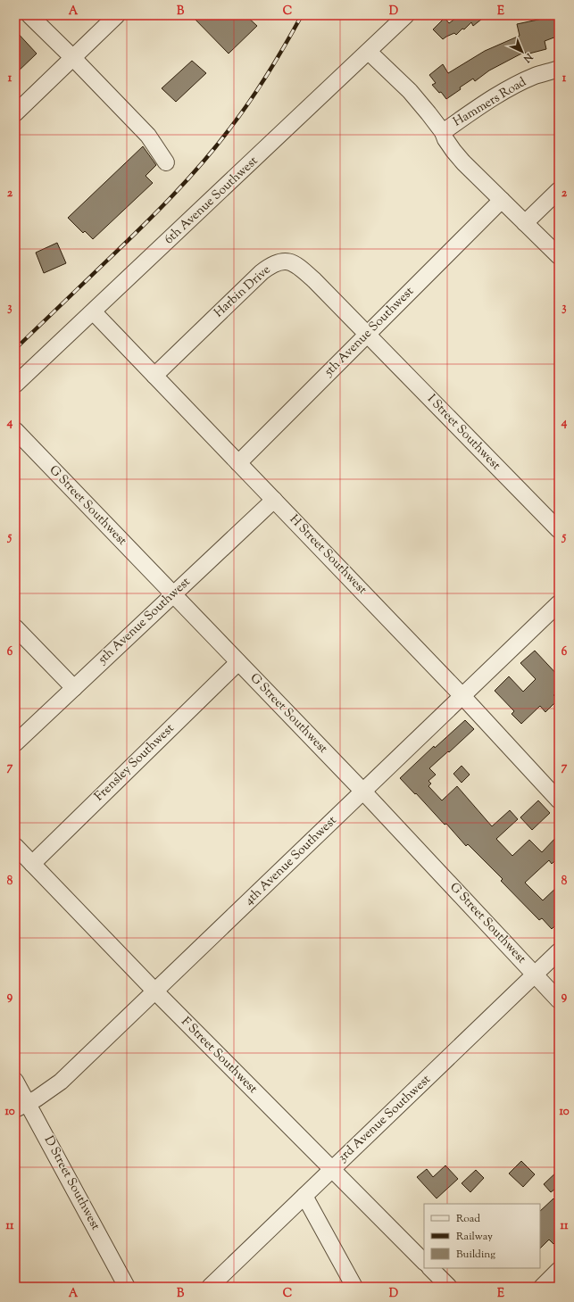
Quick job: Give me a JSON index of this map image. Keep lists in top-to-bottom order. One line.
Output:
{"streets":{"street":["Hammers Road","6th Avenue Southwest","Harbin Drive","5th Avenue Southwest","I Street Southwest","G Street Southwest","H Street Southwest","Frensley Southwest","4th Avenue Southwest","F Street Southwest","3rd Avenue Southwest","D Street Southwest"]},"crossings":[["6th Avenue Southwest","H Street Southwest"],["Harbin Drive","5th Avenue Southwest"],["Harbin Drive","I Street Southwest"],["Harbin Drive","H Street Southwest"],["5th Avenue Southwest","I Street Southwest"],["5th Avenue Southwest","G Street Southwest"],["5th Avenue Southwest","H Street Southwest"],["G Street Southwest","Frensley Southwest"],["G Street Southwest","4th Avenue Southwest"],["G Street Southwest","3rd Avenue Southwest"],["H Street Southwest","4th Avenue Southwest"],["Frensley Southwest","F Street Southwest"],["4th Avenue Southwest","F Street Southwest"],["4th Avenue Southwest","D Street Southwest"],["F Street Southwest","3rd Avenue Southwest"]],"legend":["Road","Railway","Building"],"north":"bottom right","grid":{"columns":["A","B","C","D","E"],"rows":["1","2","3","4","5","6","7","8","9","10","11"]}}
